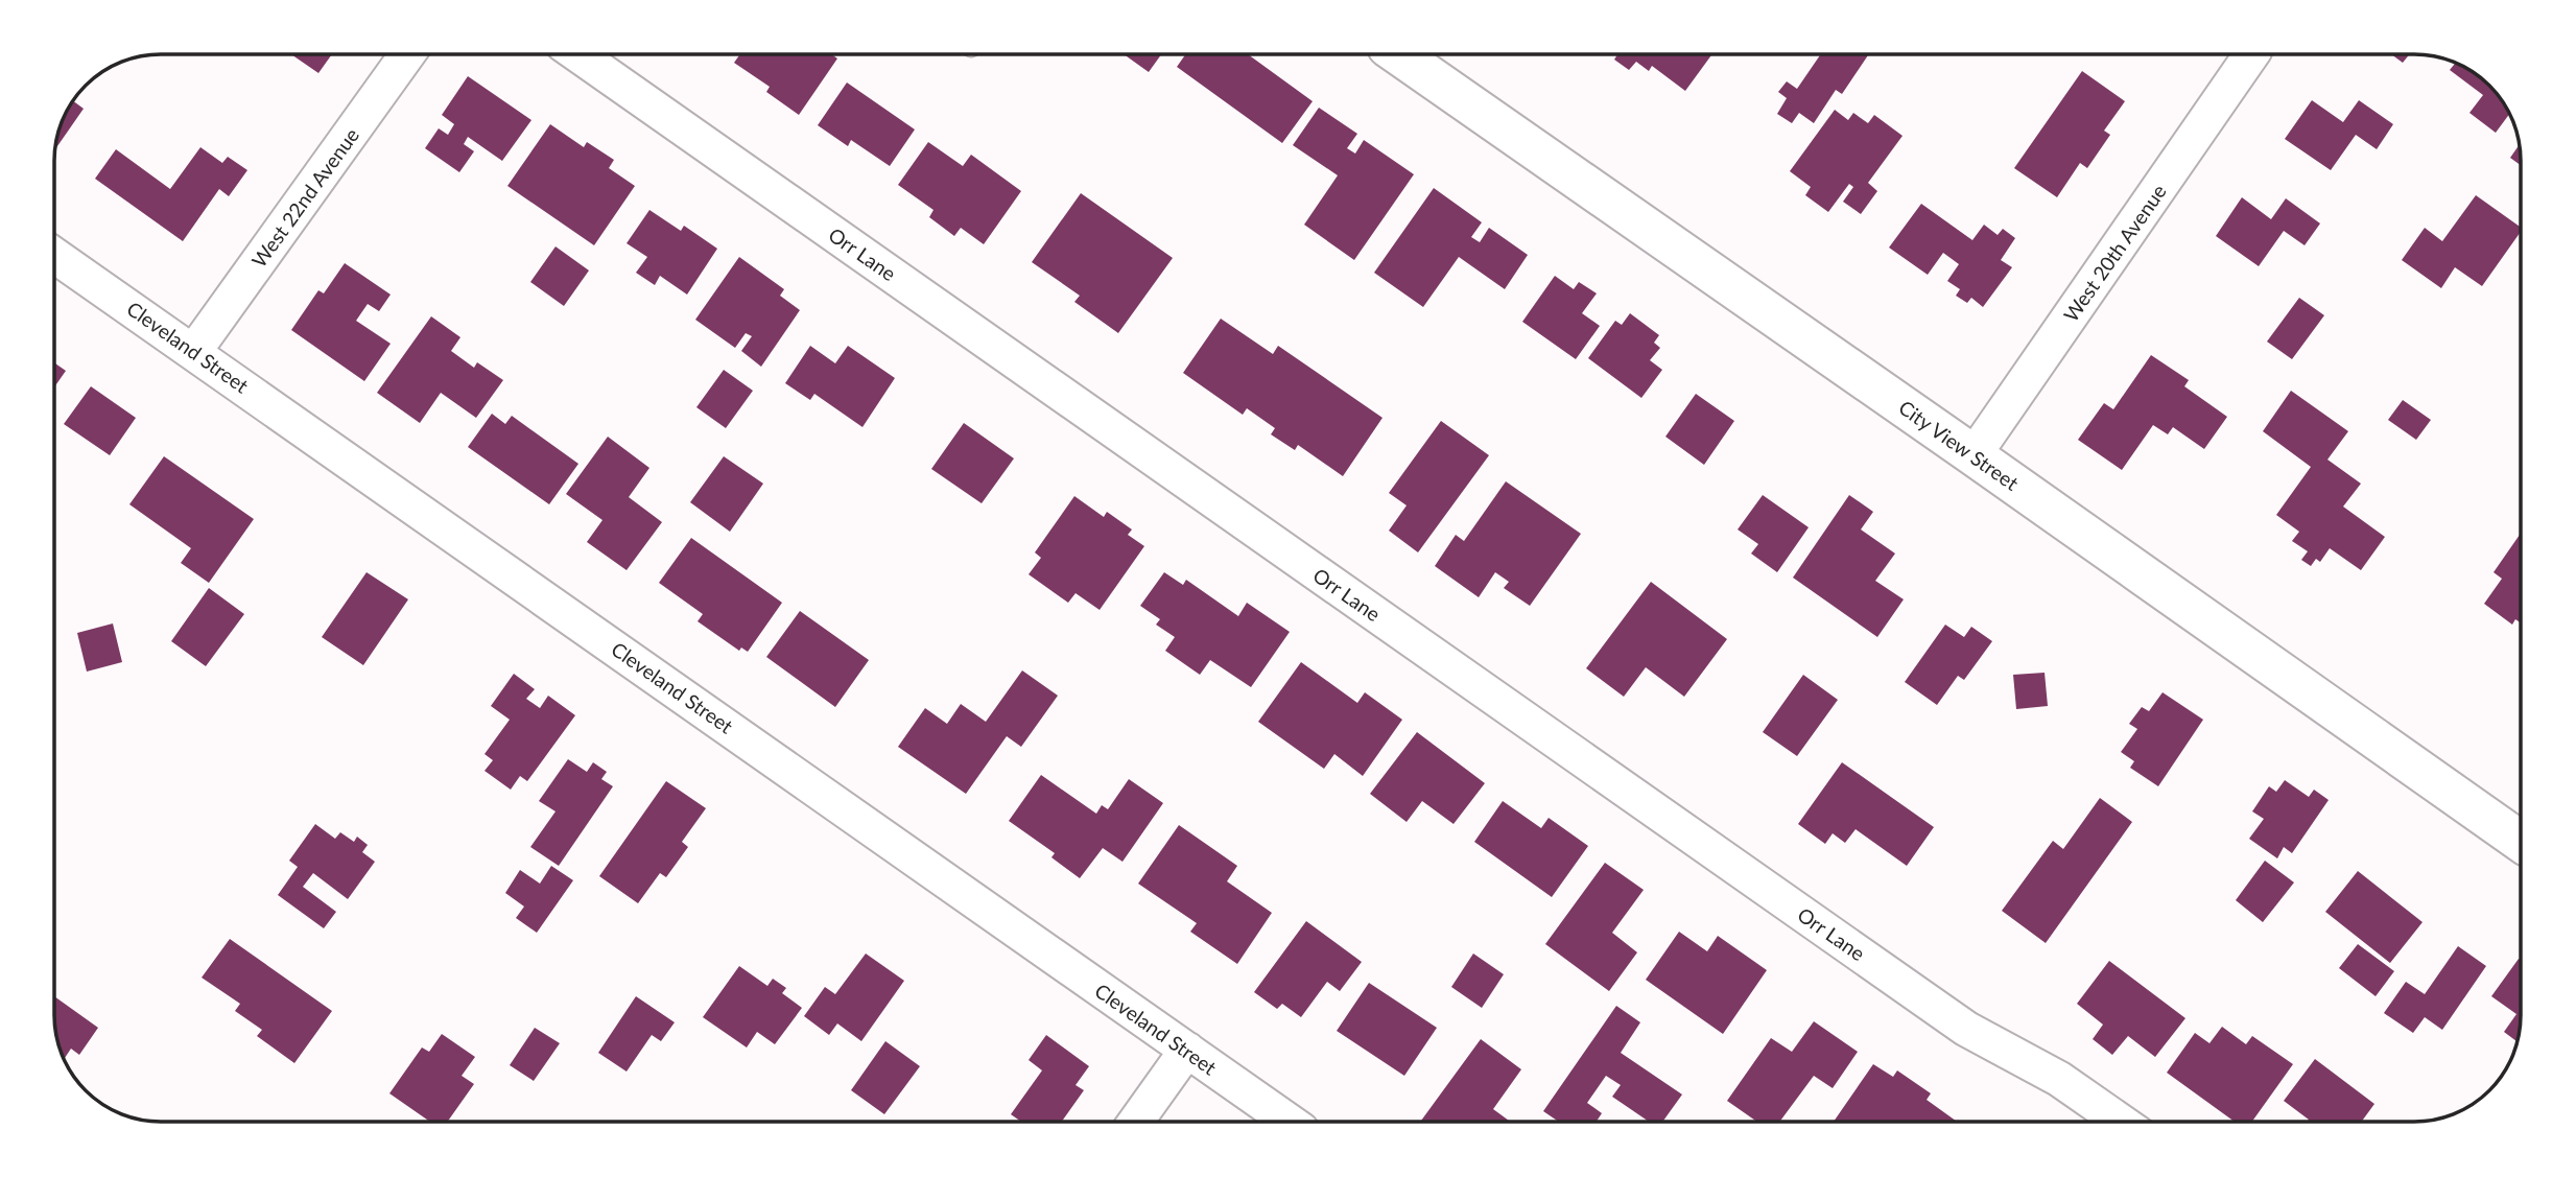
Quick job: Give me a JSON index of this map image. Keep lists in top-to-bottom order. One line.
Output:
{"streets":{"street":["West 22nd Avenue","West 20th Avenue","Orr Lane","Cleveland Street","City View Street"]},"crossings":[["West 22nd Avenue","Cleveland Street"],["West 20th Avenue","City View Street"]]}
